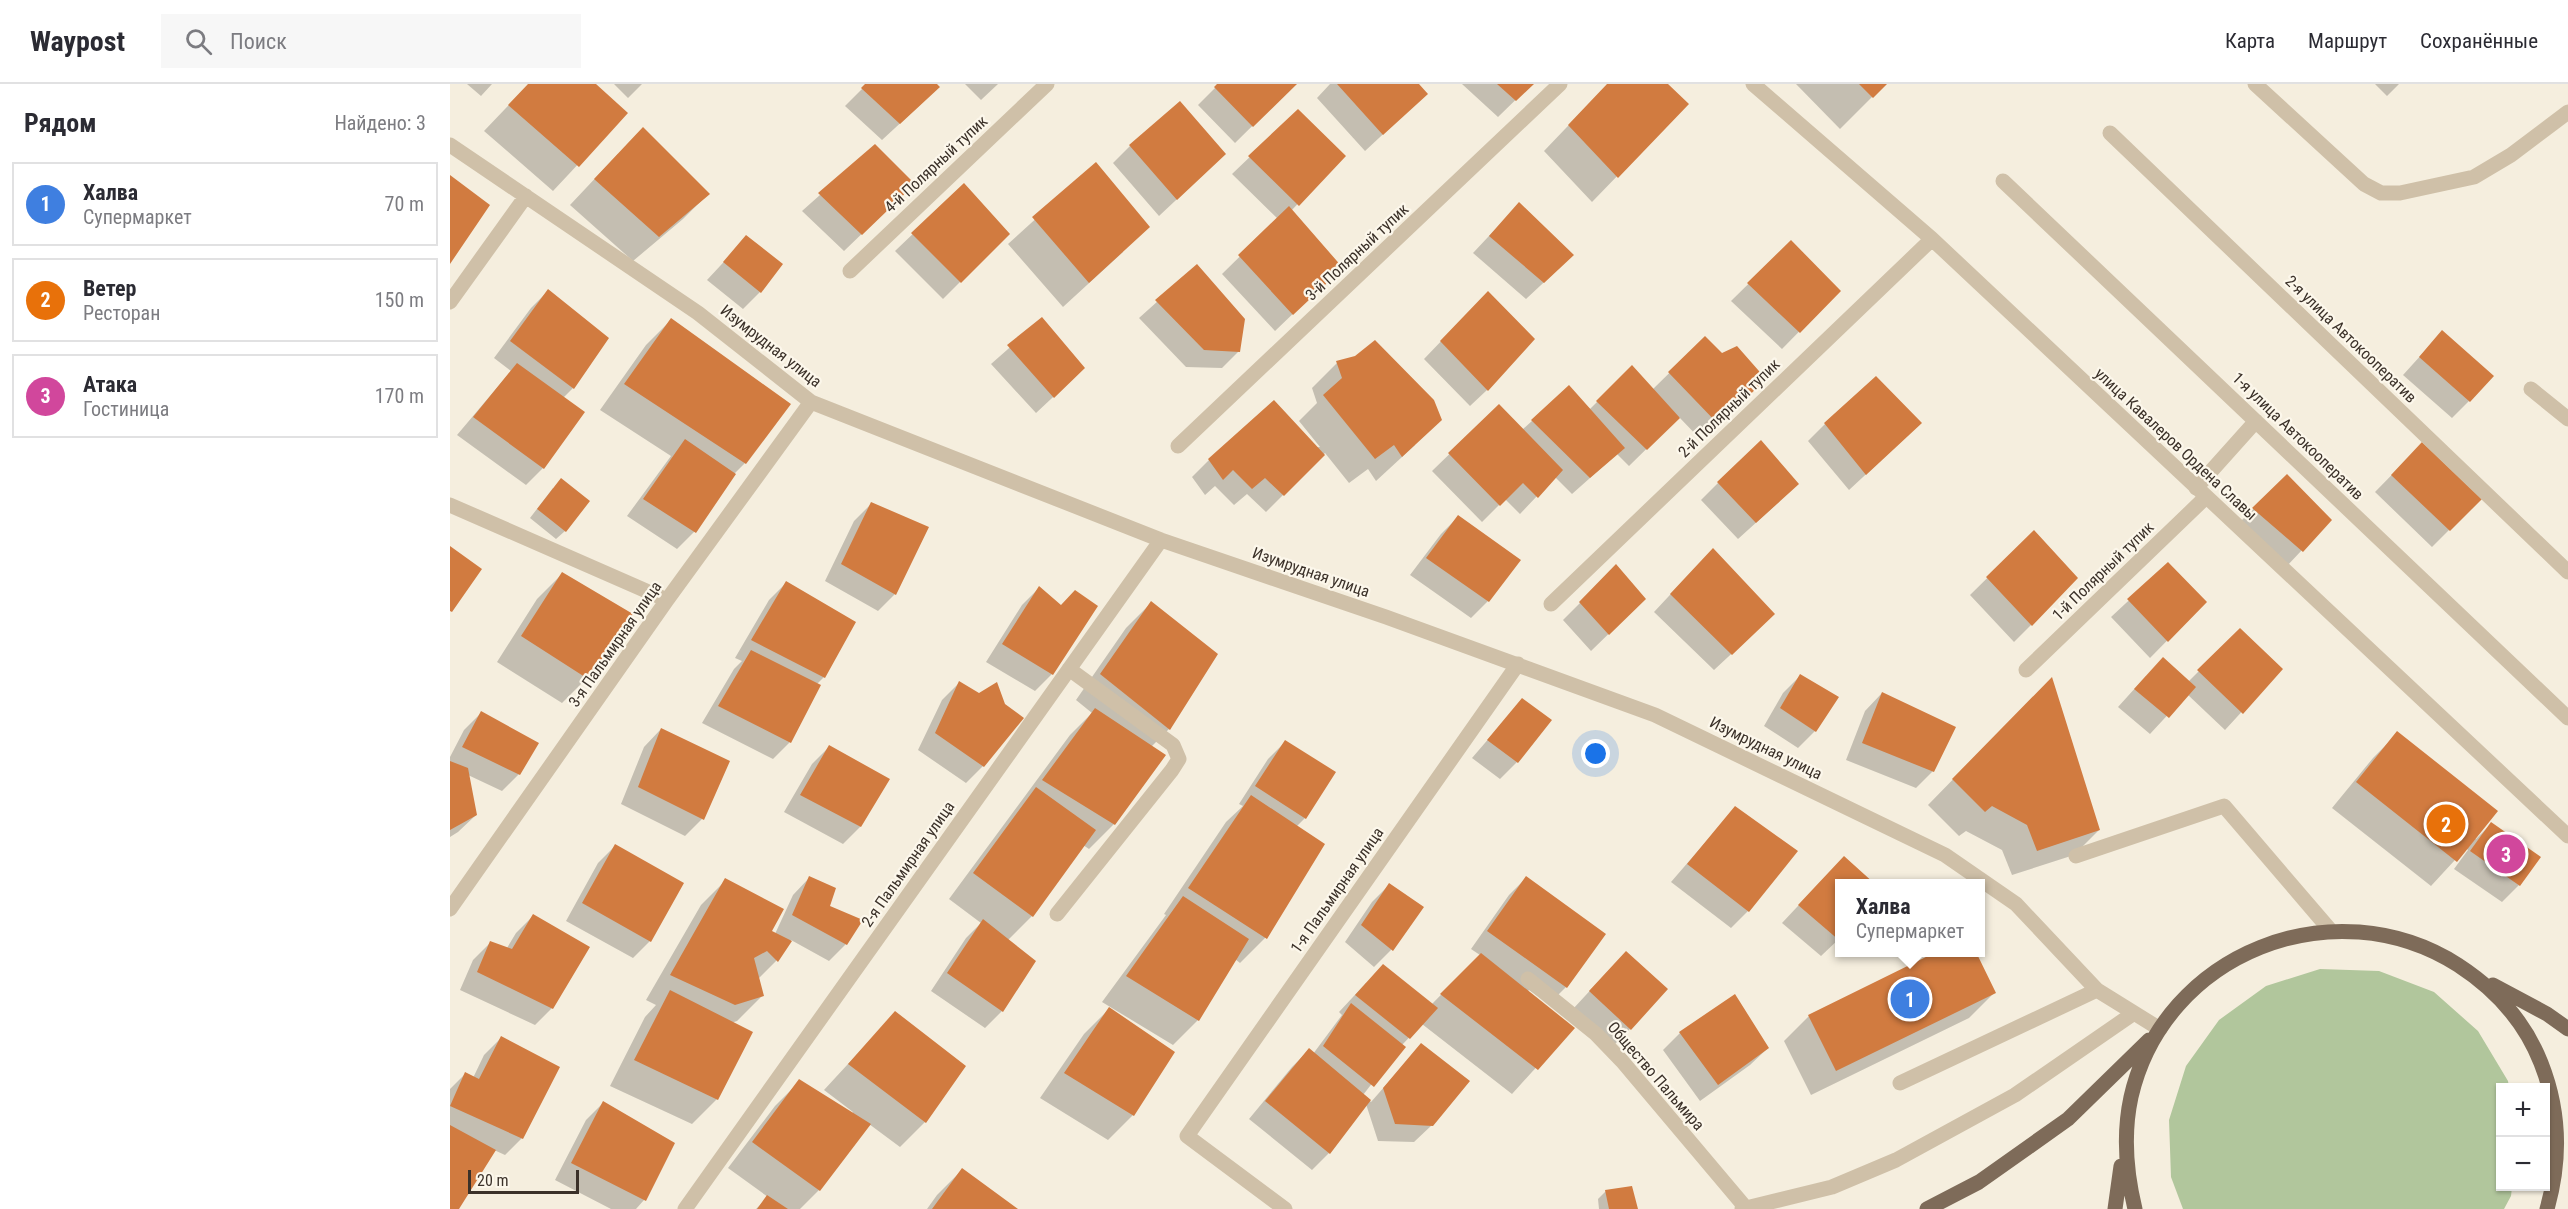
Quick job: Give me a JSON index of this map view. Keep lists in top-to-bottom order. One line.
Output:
{"streets":{"street":["4-й Полярный тупик","3-й Полярный тупик","2-я улица Автокооператив","Изумрудная улица","2-й Полярный тупик","1-я улица Автокооператив","улица Кавалеров Ордена Славы","1-й Полярный тупик","3-я Пальмирная улица","2-я Пальмирная улица","1-я Пальмирная улица","Общество Пальмира"]},"crossings":[["Изумрудная улица","3-я Пальмирная улица"],["Изумрудная улица","2-я Пальмирная улица"],["Изумрудная улица","1-я Пальмирная улица"],["2-й Полярный тупик","улица Кавалеров Ордена Славы"],["1-я улица Автокооператив","1-й Полярный тупик"],["улица Кавалеров Ордена Славы","1-й Полярный тупик"]],"scale_bar":"20 m","page":{"header":"Waypost","search":"Поиск","nav":["Карта","Маршрут","Сохранённые"],"heading":["Рядом","Найдено: 3"],"list":[{"mark":"1","name":"Халва","note":"Супермаркет","value":"70 m"},{"mark":"2","name":"Ветер","note":"Ресторан","value":"150 m"},{"mark":"3","name":"Атака","note":"Гостиница","value":"170 m"}],"pins":["2","3","1"],"popup":["Халва","Супермаркет"],"map_buttons":["+","−"],"scale":"20 m"}}
